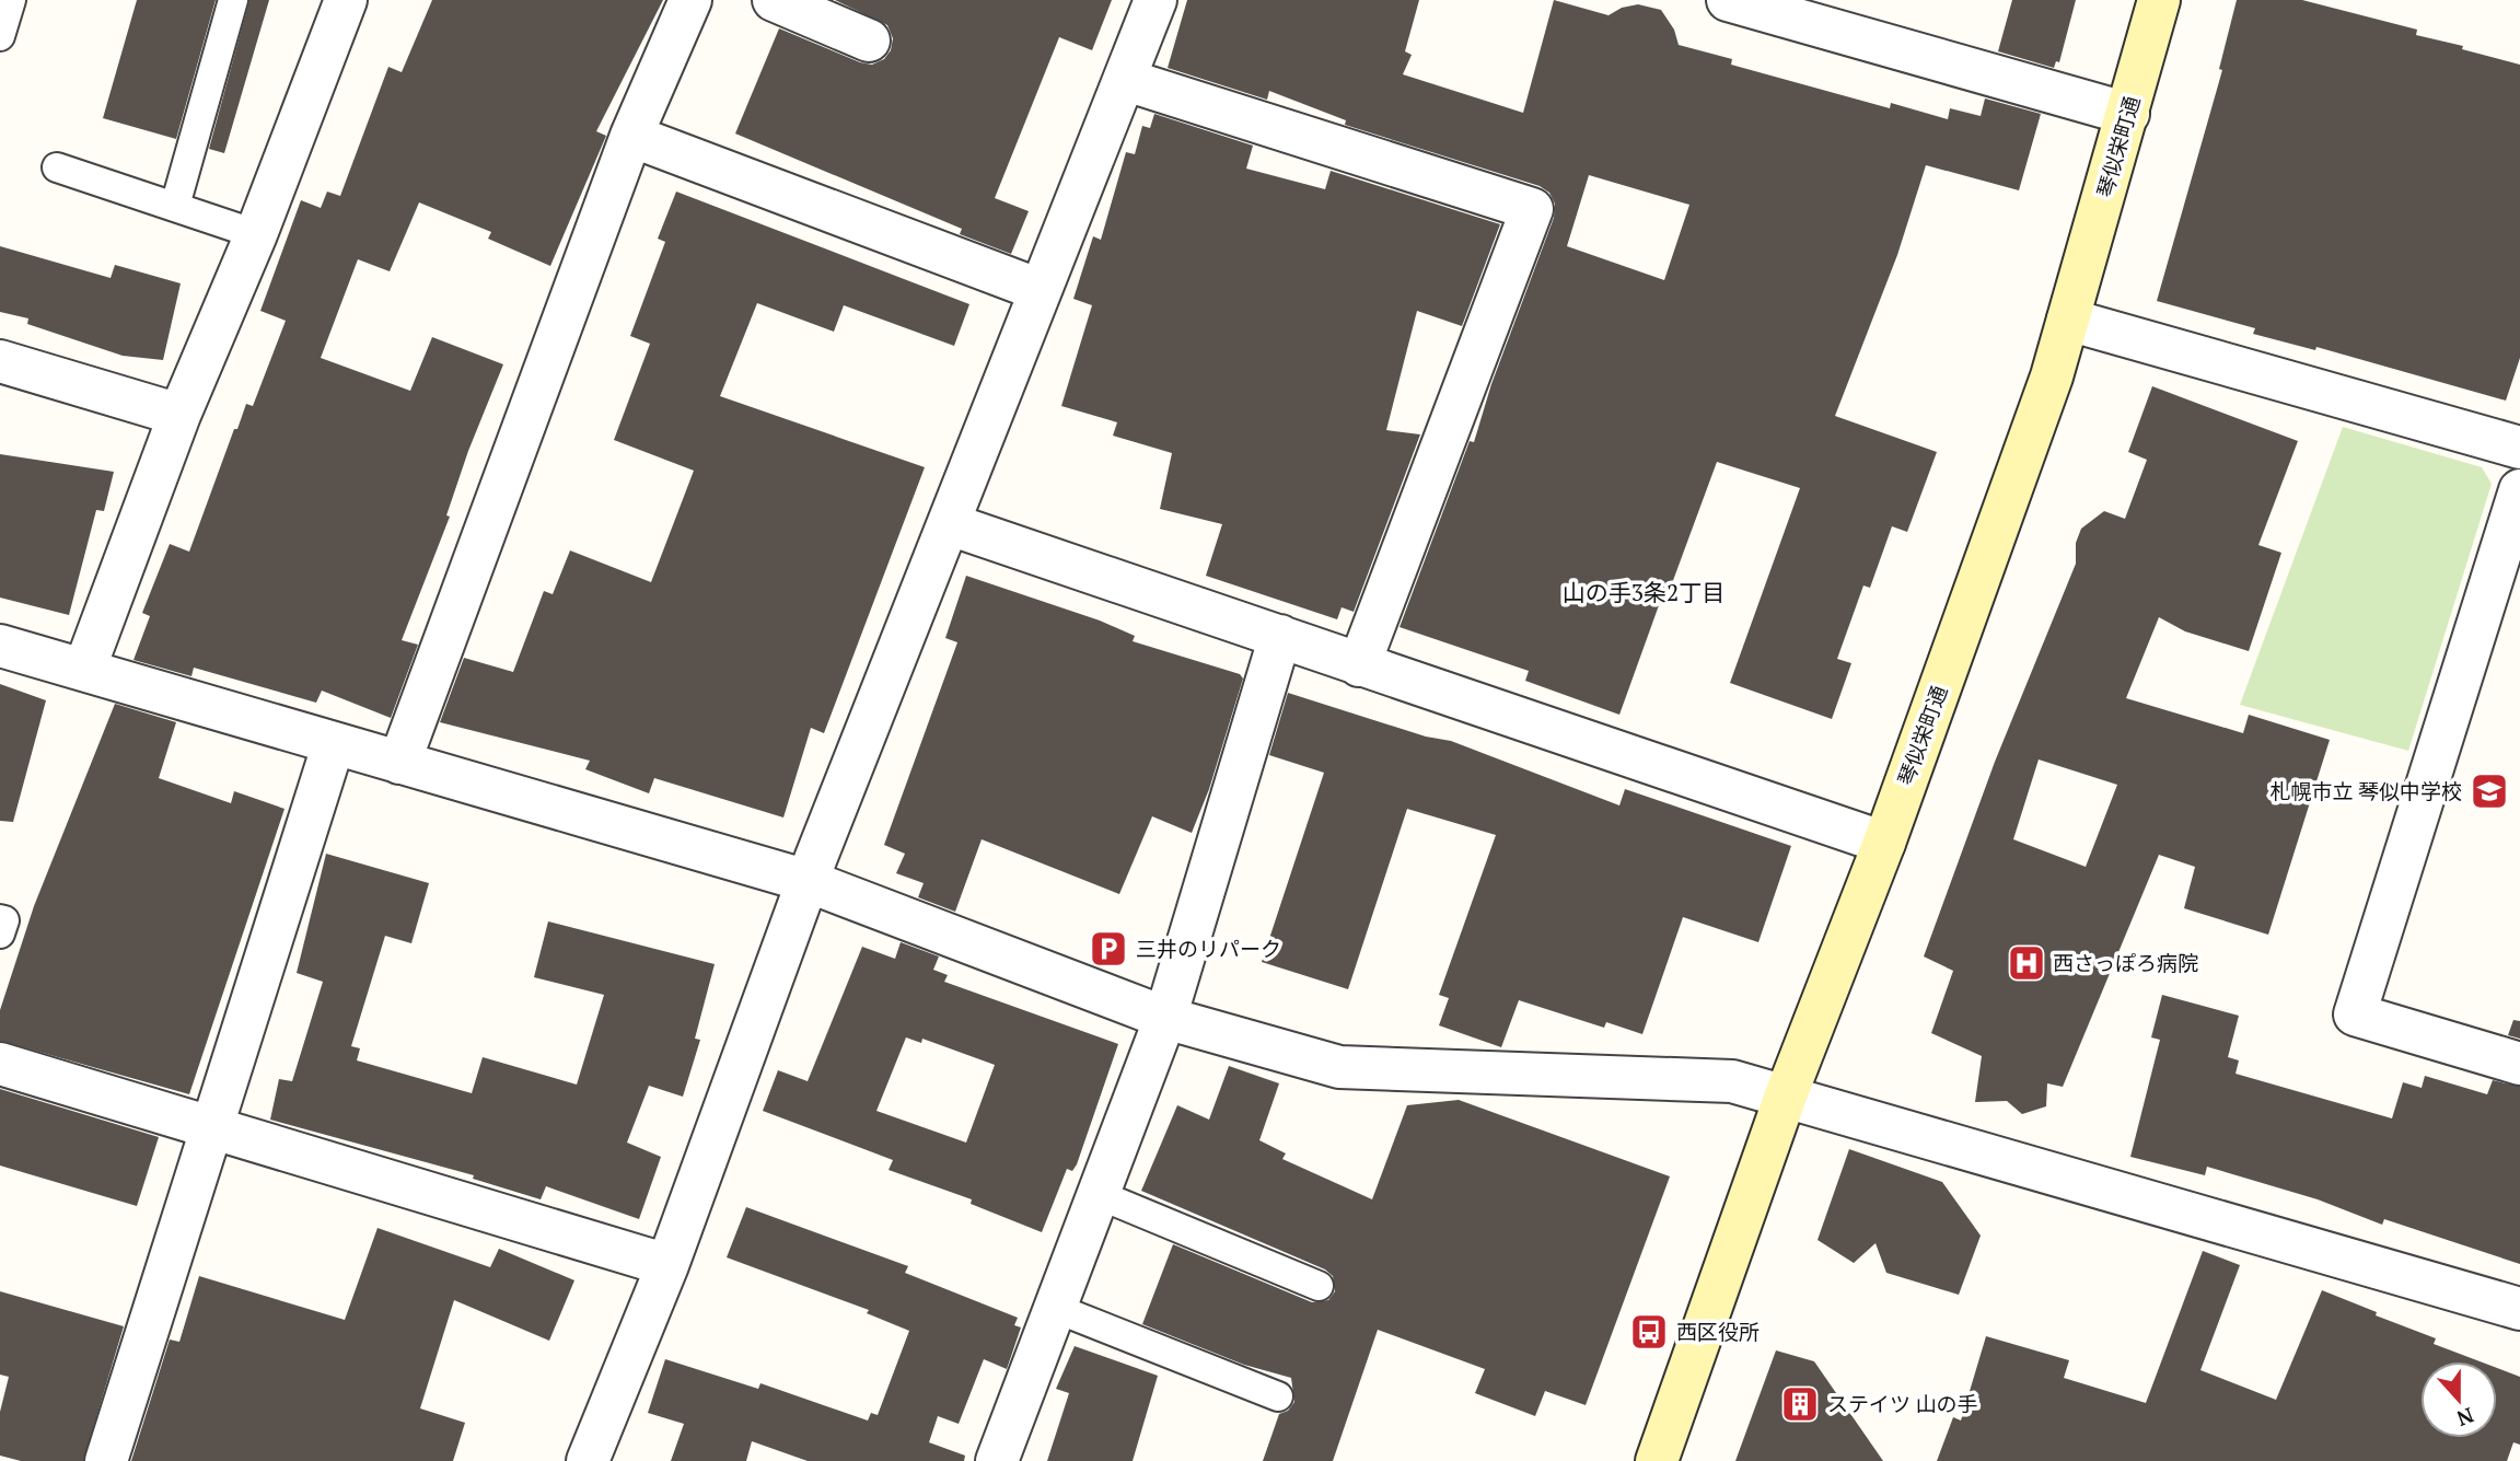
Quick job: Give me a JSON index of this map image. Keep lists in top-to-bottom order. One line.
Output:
{"streets":{"street":["琴似栄町通"]},"districts":["山の手3条2丁目"],"places":{"school or university":["札幌市立 琴似中学校"],"parking":["三井のリパーク"],"hospital":["西さっぽろ病院"],"bus stop":["西区役所"],"building":["ステイツ 山の手"]},"north":"bottom"}
